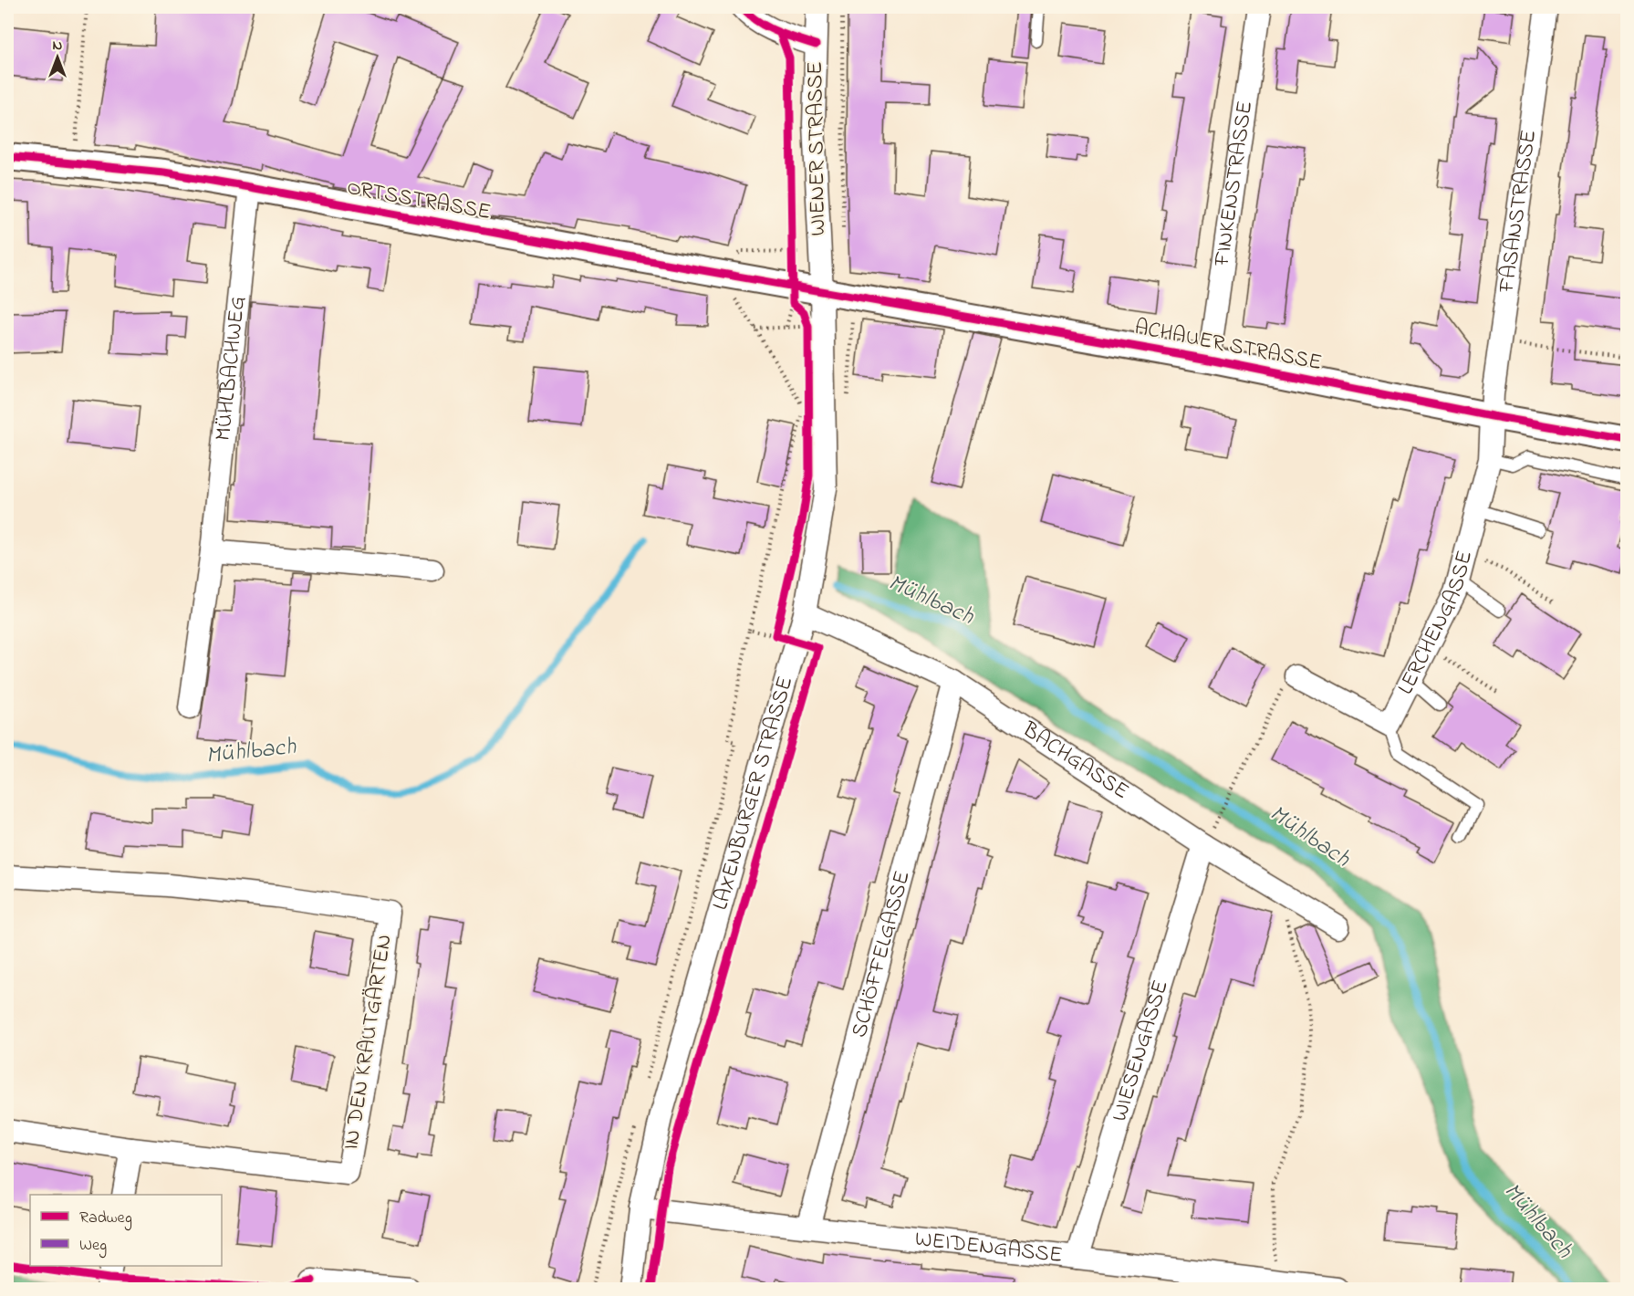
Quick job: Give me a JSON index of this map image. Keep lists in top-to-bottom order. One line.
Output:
{"streets":{"street":["WIENER STRASSE","FINKENSTRASSE","ORTSSTRASSE","FASANSTRASSE","ACHAUER STRASSE","MÜHLBACHWEG","LERCHENGASSE","BACHGASSE","LAXENBURGER STRASSE","SCHÖFFELGASSE","IN DEN KRAUTGÄRTEN","WIESENGASSE","WEIDENGASSE"]},"crossings":[["WIENER STRASSE","ORTSSTRASSE"],["WIENER STRASSE","ACHAUER STRASSE"],["WIENER STRASSE","LAXENBURGER STRASSE"],["FINKENSTRASSE","ACHAUER STRASSE"],["ORTSSTRASSE","ACHAUER STRASSE"],["ORTSSTRASSE","MÜHLBACHWEG"],["ORTSSTRASSE","LAXENBURGER STRASSE"],["FASANSTRASSE","ACHAUER STRASSE"],["FASANSTRASSE","LERCHENGASSE"],["ACHAUER STRASSE","LERCHENGASSE"],["ACHAUER STRASSE","LAXENBURGER STRASSE"],["BACHGASSE","LAXENBURGER STRASSE"],["BACHGASSE","SCHÖFFELGASSE"],["BACHGASSE","WIESENGASSE"],["LAXENBURGER STRASSE","WEIDENGASSE"],["SCHÖFFELGASSE","WEIDENGASSE"],["WIESENGASSE","WEIDENGASSE"]],"water":["Mühlbach"],"legend":["Radweg","Weg"],"north":"top"}
